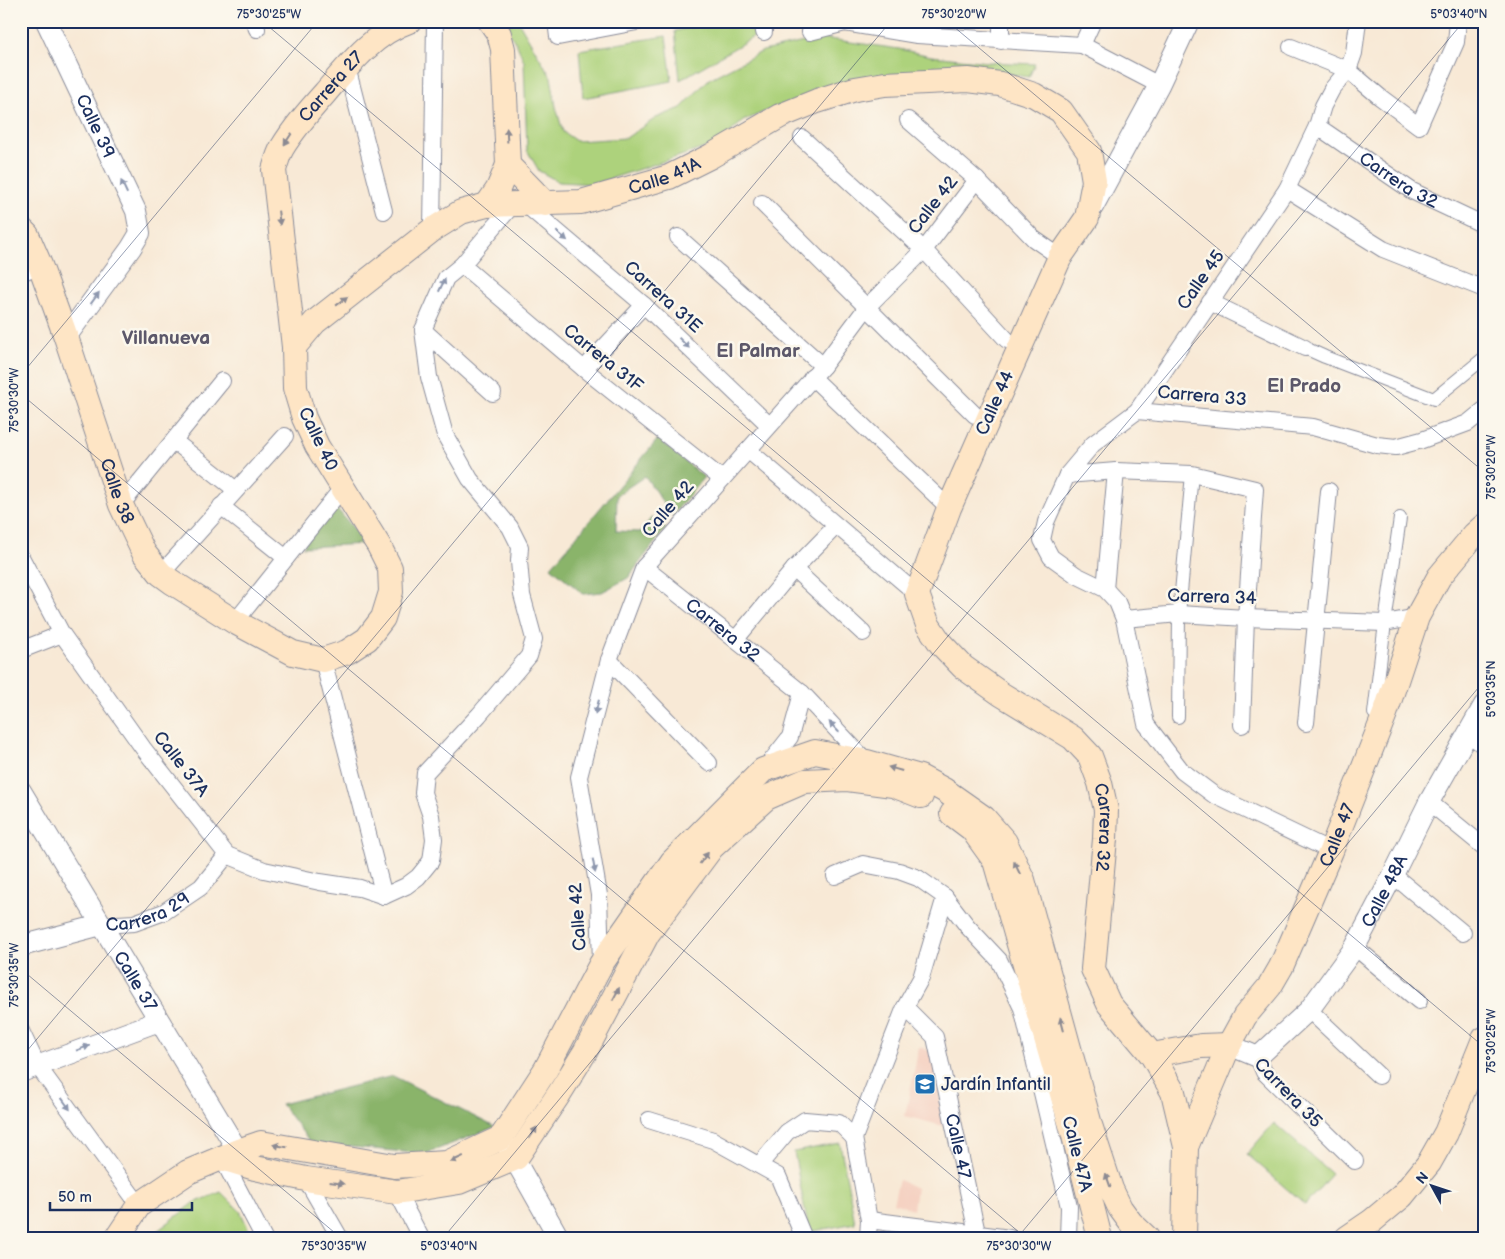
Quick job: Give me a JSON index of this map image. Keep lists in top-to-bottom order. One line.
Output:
{"streets":{"main road":["Carrera 27","Calle 41A","Carrera 32","Calle 44","Calle 40","Calle 38","Calle 47","Carrera 35"],"street":["Calle 39","Calle 42","Calle 45","Carrera 31E","Carrera 31F","Carrera 33","Carrera 34","Calle 37A","Calle 48A","Carrera 29","Calle 37","Calle 47A"]},"crossings":[["Carrera 27","Calle 40"],["Calle 39","Calle 38"],["Calle 41A","Carrera 31E"],["Calle 41A","Calle 44"],["Calle 41A","Calle 40"],["Carrera 32","Calle 42"],["Carrera 32","Calle 45"],["Carrera 32","Calle 44"],["Carrera 32","Calle 47"],["Carrera 32","Carrera 35"],["Calle 42","Carrera 31E"],["Calle 42","Carrera 31F"],["Calle 45","Carrera 33"],["Calle 40","Calle 38"],["Carrera 34","Calle 47"],["Calle 37A","Carrera 29"],["Calle 47","Carrera 35"],["Calle 48A","Carrera 35"],["Carrera 29","Calle 37"]],"one_way":["Carrera 27","Calle 39"],"districts":["Villanueva","El Palmar","El Prado"],"places":{"school or university":["Jardín Infantil"]},"scale_bar":"50 m","north":"top left","coordinates":["75°30'25\"W","75°30'20\"W","5°03'40\"N","75°30'30\"W","5°03'35\"N","75°30'35\"W"]}
